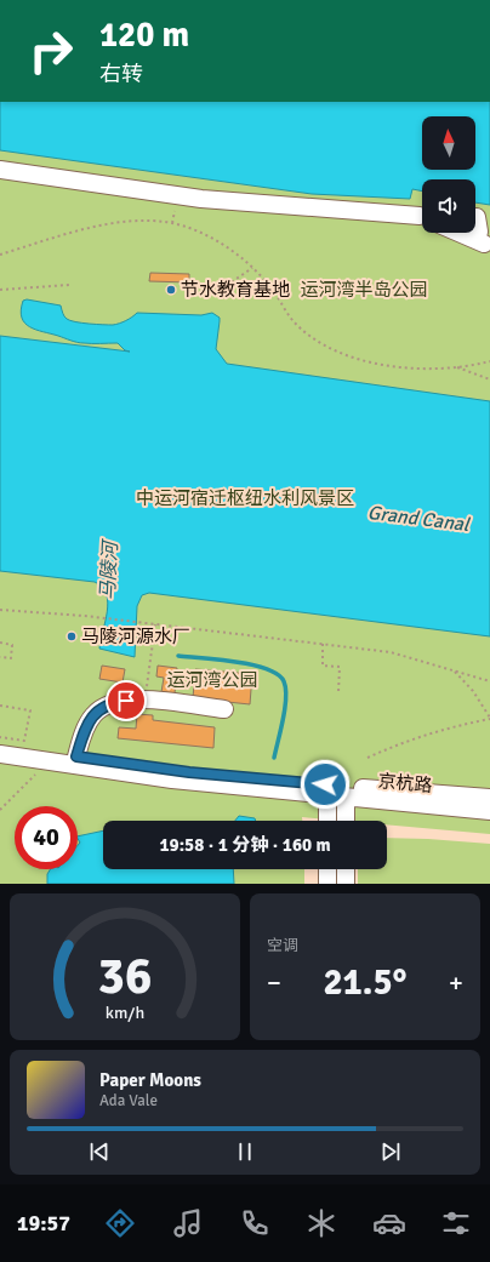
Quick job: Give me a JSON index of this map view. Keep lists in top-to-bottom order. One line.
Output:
{"streets":{"street":["京杭路"]},"water":["Grand Canal","马陵河"],"parks":["运河湾半岛公园","中运河宿迁枢纽水利风景区","运河湾公园"],"places":["节水教育基地","马陵河源水厂"],"north":"top","page":{"turn":["120 m","右转"],"limit":"40","trip":"19:58 · 1 分钟 · 160 m","tile":"空调","heat":["−","21.5°","+"],"song":["Paper Moons","Ada Vale"],"tabs":"19:57","gauge":["36","km/h"]}}
